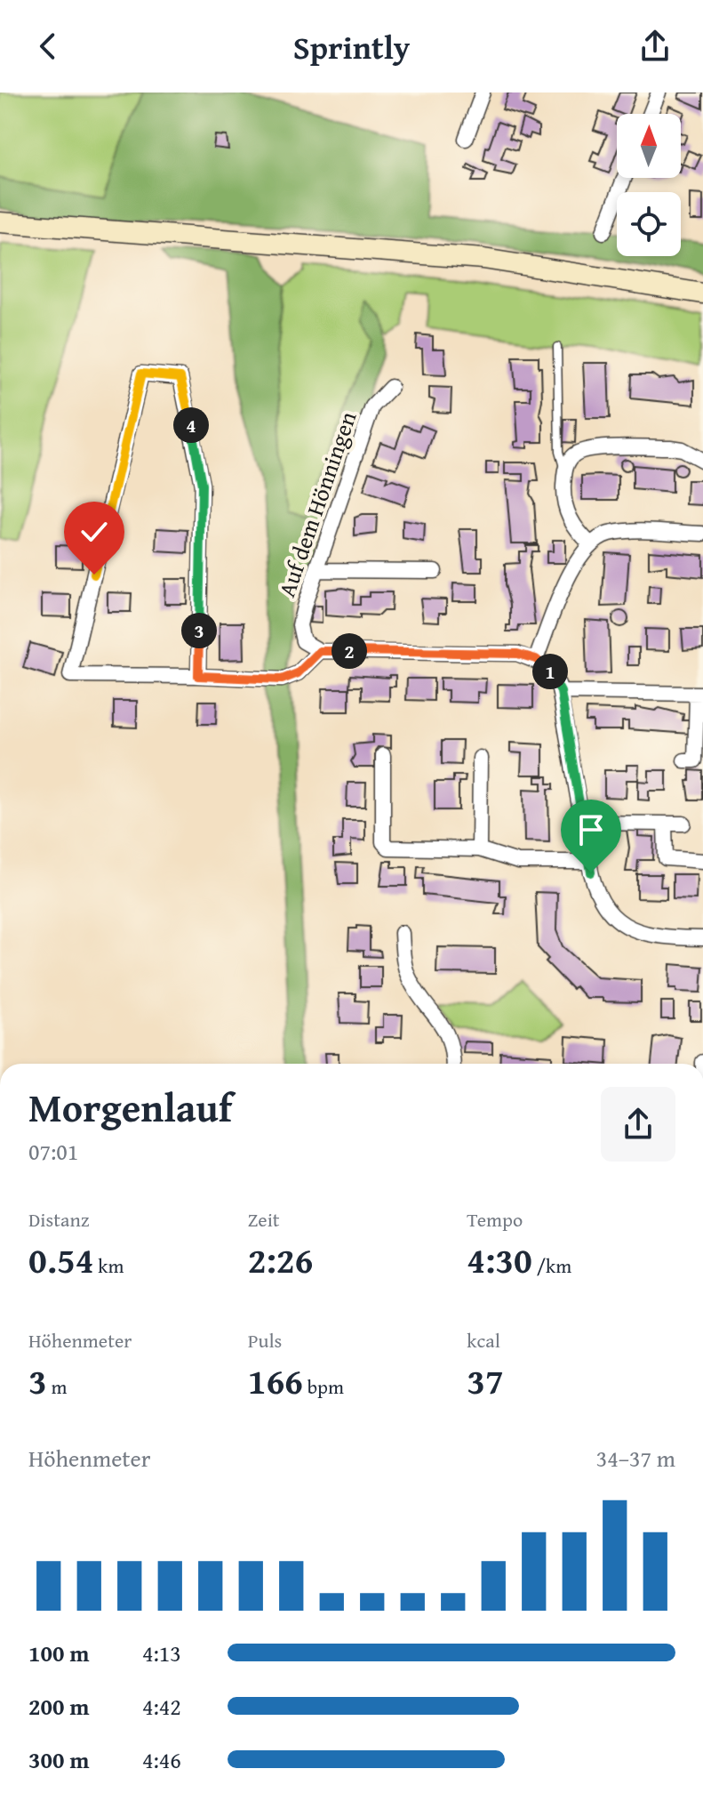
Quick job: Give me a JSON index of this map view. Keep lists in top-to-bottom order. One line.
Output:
{"streets":{"street":["Auf dem Hönningen"]},"north":"top","page":{"header":"Sprintly","pins":["4","3","2","1"],"heading":["Morgenlauf","07:01"],"stats":[["Distanz","0.54 km"],["Zeit","2:26"],["Tempo","4:30 /km"],["Höhenmeter","3 m"],["Puls","166 bpm"],["kcal","37"]],"chart":["Höhenmeter","34–37 m"],"list":[{"name":"100 m","note":"4:13"},{"name":"200 m","note":"4:42"},{"name":"300 m","note":"4:46"}]}}
